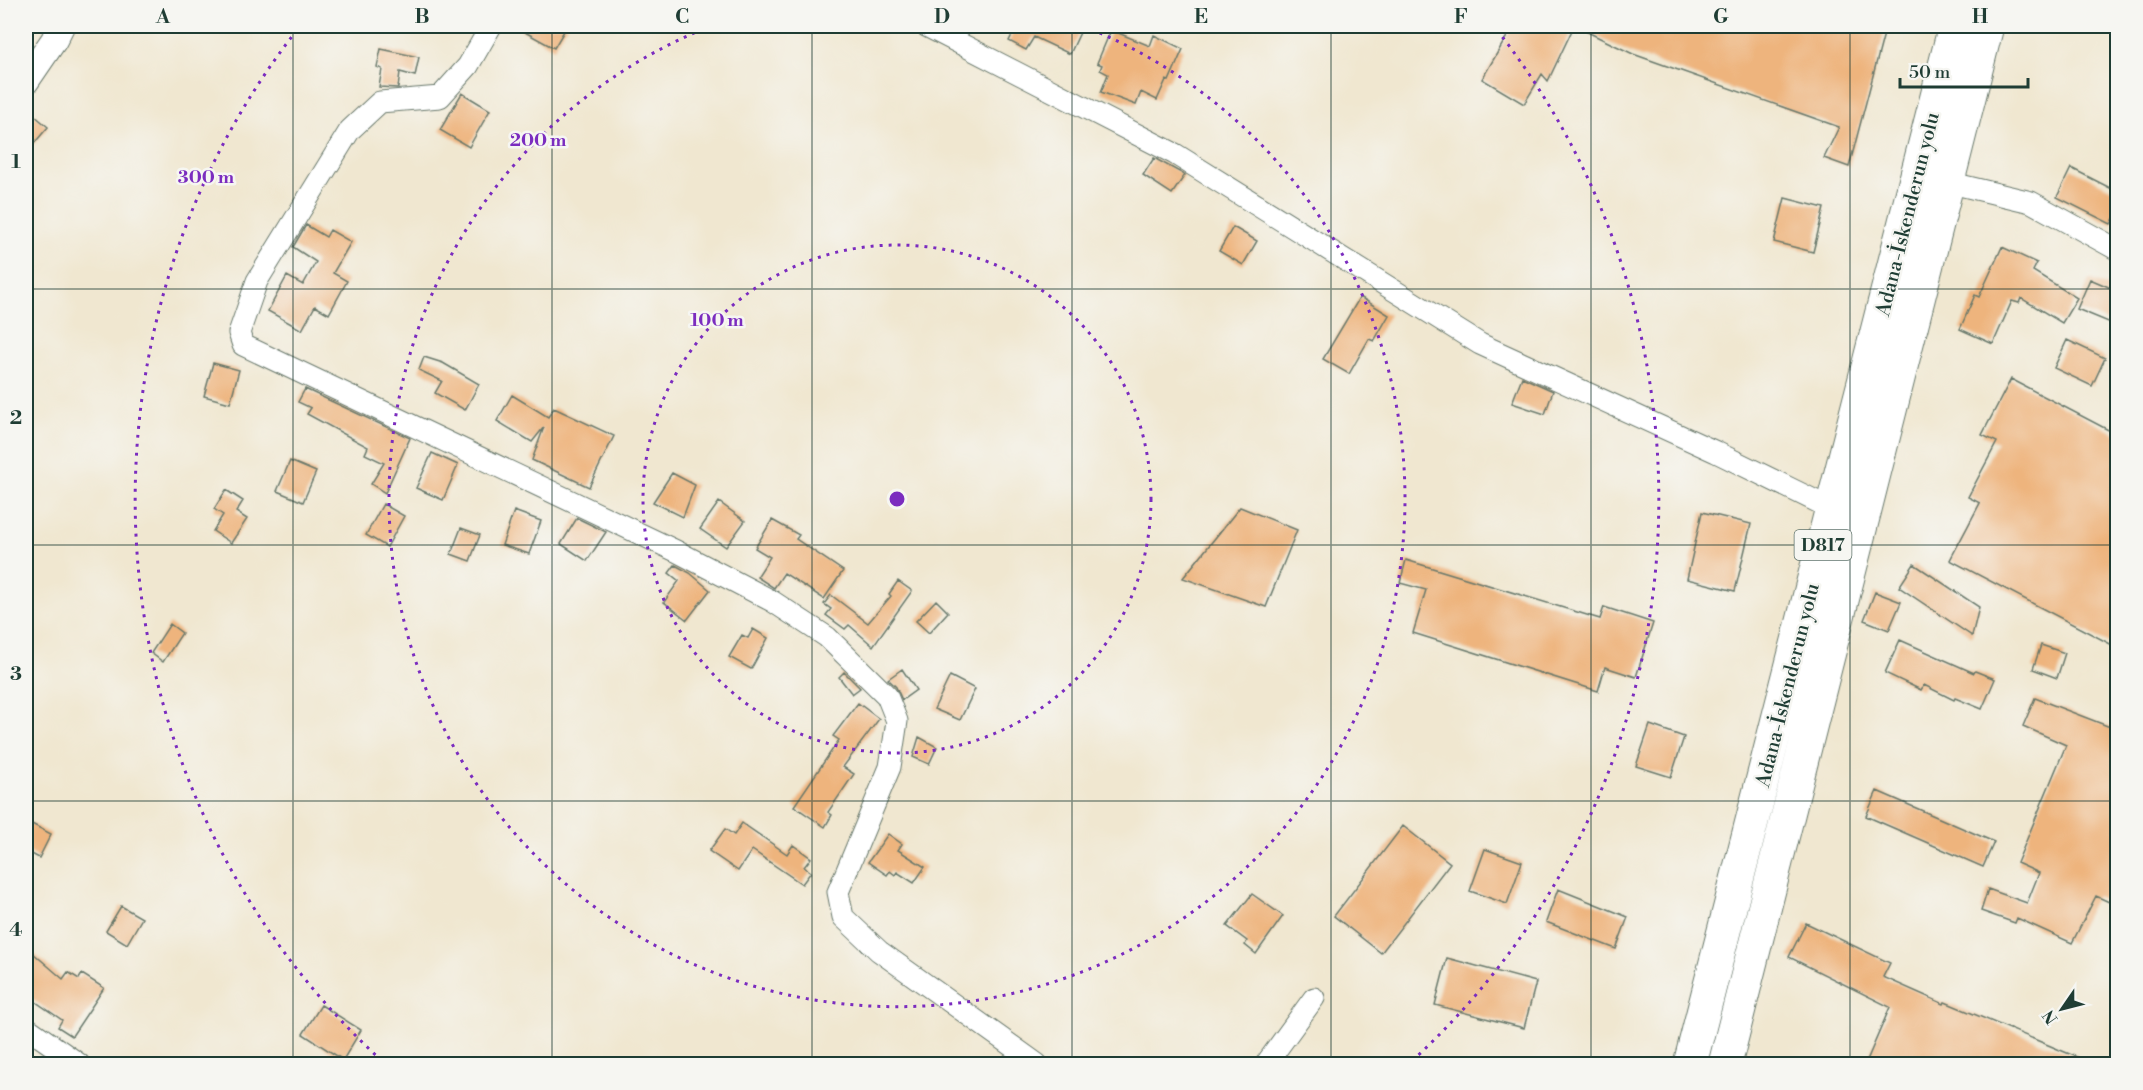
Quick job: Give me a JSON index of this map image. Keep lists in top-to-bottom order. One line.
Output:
{"streets":{"highway":["Adana-İskenderun yolu","D817"]},"scale_bar":"50 m","north":"bottom left","grid":{"columns":["A","B","C","D","E","F","G","H"],"rows":["1","2","3","4"]},"rings":["200 m","300 m","100 m"]}
